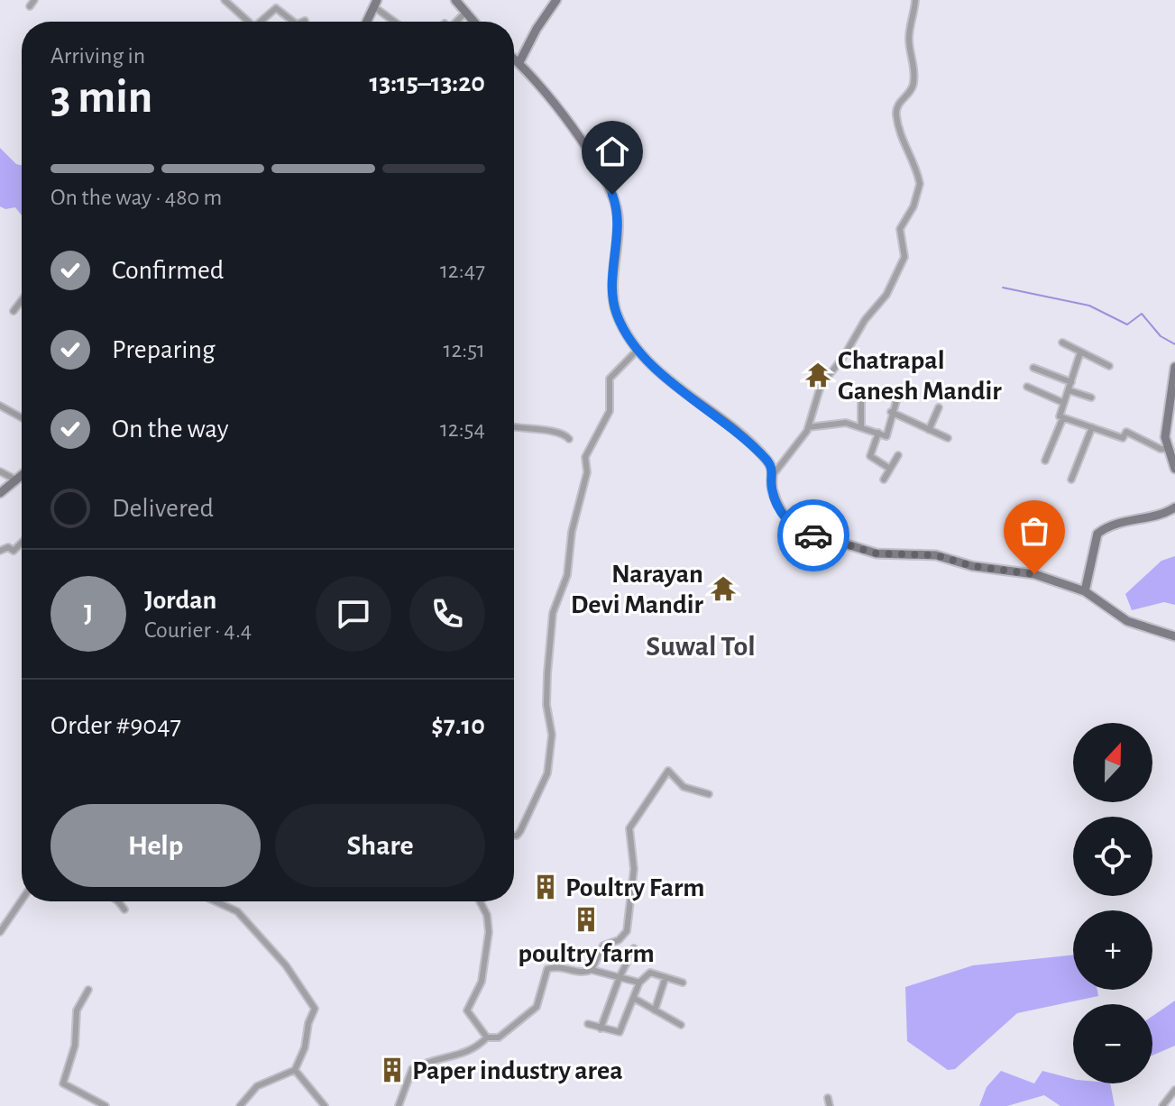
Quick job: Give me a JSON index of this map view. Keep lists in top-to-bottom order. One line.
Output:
{"districts":["Suwal Tol"],"places":{"temple":["Chatrapal Ganesh Mandir","Narayan Devi Mandir"],"building":["Poultry Farm","poultry farm","Paper industry area"]},"north":"top","page":{"heading":["3 min","Arriving in","13:15–13:20"],"panel":["Jordan","Courier · 4.4","Order #9047","$7.10"],"bar":"On the way · 480 m","list":[["Confirmed","12:47"],["Preparing","12:51"],["On the way","12:54"],"Delivered"],"round":"J","map_buttons":["+","−"],"buttons":["Help","Share"]}}
